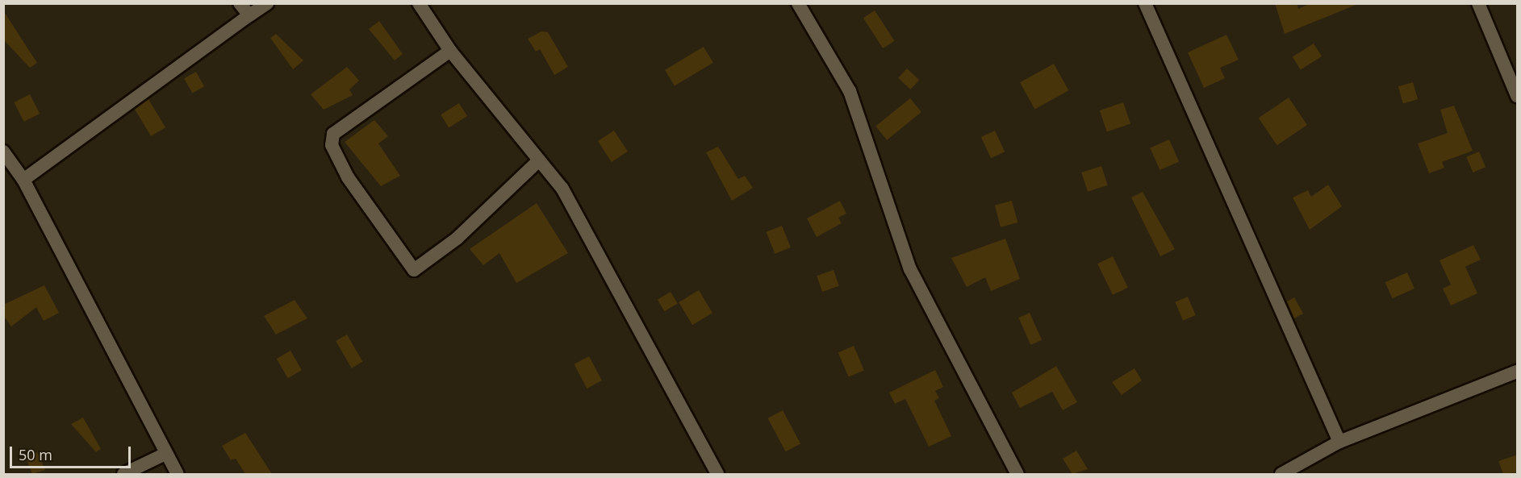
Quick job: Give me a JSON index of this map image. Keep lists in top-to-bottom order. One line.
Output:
{"scale_bar":"50 m"}
